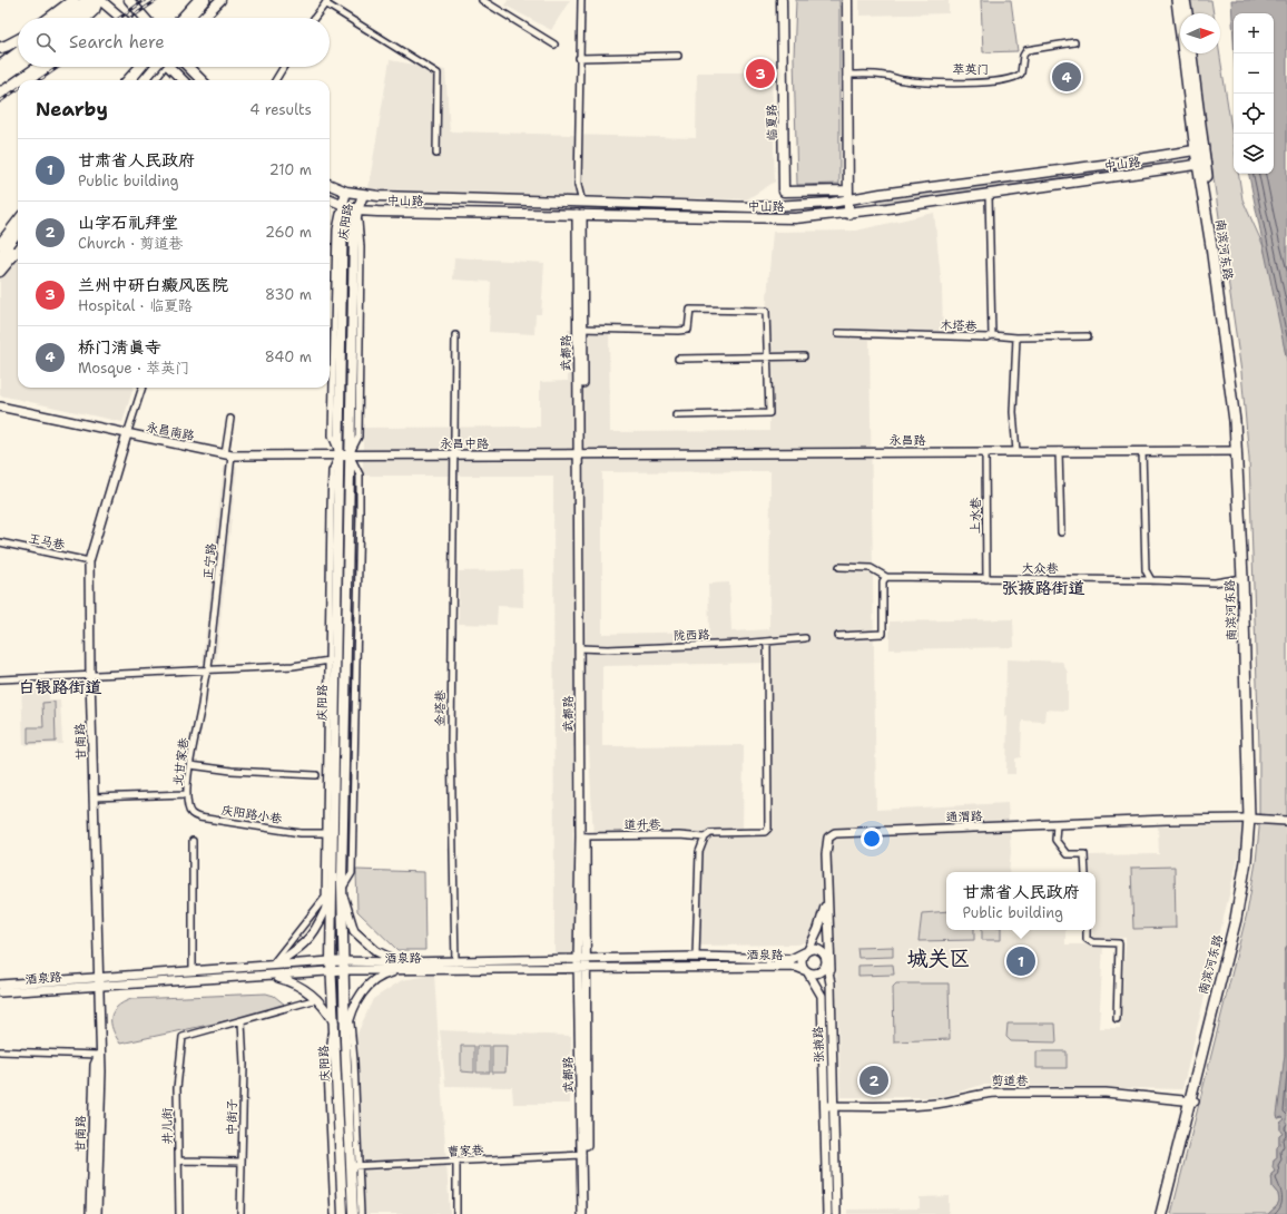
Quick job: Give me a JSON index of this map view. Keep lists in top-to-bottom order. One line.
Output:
{"streets":{"highway":["南滨河东路"],"main road":["临夏路","中山路","庆阳路","武都路","永昌南路","永昌路","永昌中路","甘南路","通渭路","酒泉路","张掖路","剪道巷"],"street":["萃英门","木塔巷","上水巷","王马巷","正宁路","大众巷","陇西路","金塔巷","北甘家巷","庆阳路小巷","道升巷","中街子","井儿街","曹家巷"]},"crossings":[["中山路","庆阳路"],["中山路","南滨河东路"],["中山路","木塔巷"],["中山路","武都路"],["庆阳路","永昌南路"],["庆阳路","永昌中路"],["庆阳路","庆阳路小巷"],["庆阳路","酒泉路"],["庆阳路","曹家巷"],["南滨河东路","永昌路"],["南滨河东路","大众巷"],["南滨河东路","通渭路"],["南滨河东路","剪道巷"],["武都路","永昌路"],["武都路","永昌中路"],["武都路","陇西路"],["武都路","道升巷"],["武都路","酒泉路"],["武都路","曹家巷"],["永昌南路","正宁路"],["永昌南路","甘南路"],["永昌路","永昌中路"],["永昌路","上水巷"],["永昌中路","金塔巷"],["上水巷","大众巷"],["王马巷","甘南路"],["正宁路","北甘家巷"],["陇西路","道升巷"],["金塔巷","酒泉路"],["甘南路","北甘家巷"],["甘南路","酒泉路"],["北甘家巷","庆阳路小巷"],["通渭路","张掖路"],["张掖路","剪道巷"],["中街子","井儿街"]],"districts":["张掖路街道","白银路街道","城关区"],"north":"right","page":{"map_buttons":["+","−"],"search":"Search here","pins":["3","4","1","2"],"heading":["Nearby","4 results"],"list":[{"mark":"1","name":"甘肃省人民政府","note":"Public building","value":"210 m"},{"mark":"2","name":"山字石礼拜堂","note":"Church · 剪道巷","value":"260 m"},{"mark":"3","name":"兰州中研白癜风医院","note":"Hospital · 临夏路","value":"830 m"},{"mark":"4","name":"桥门清真寺","note":"Mosque · 萃英门","value":"840 m"}],"popup":["甘肃省人民政府","Public building"]}}
